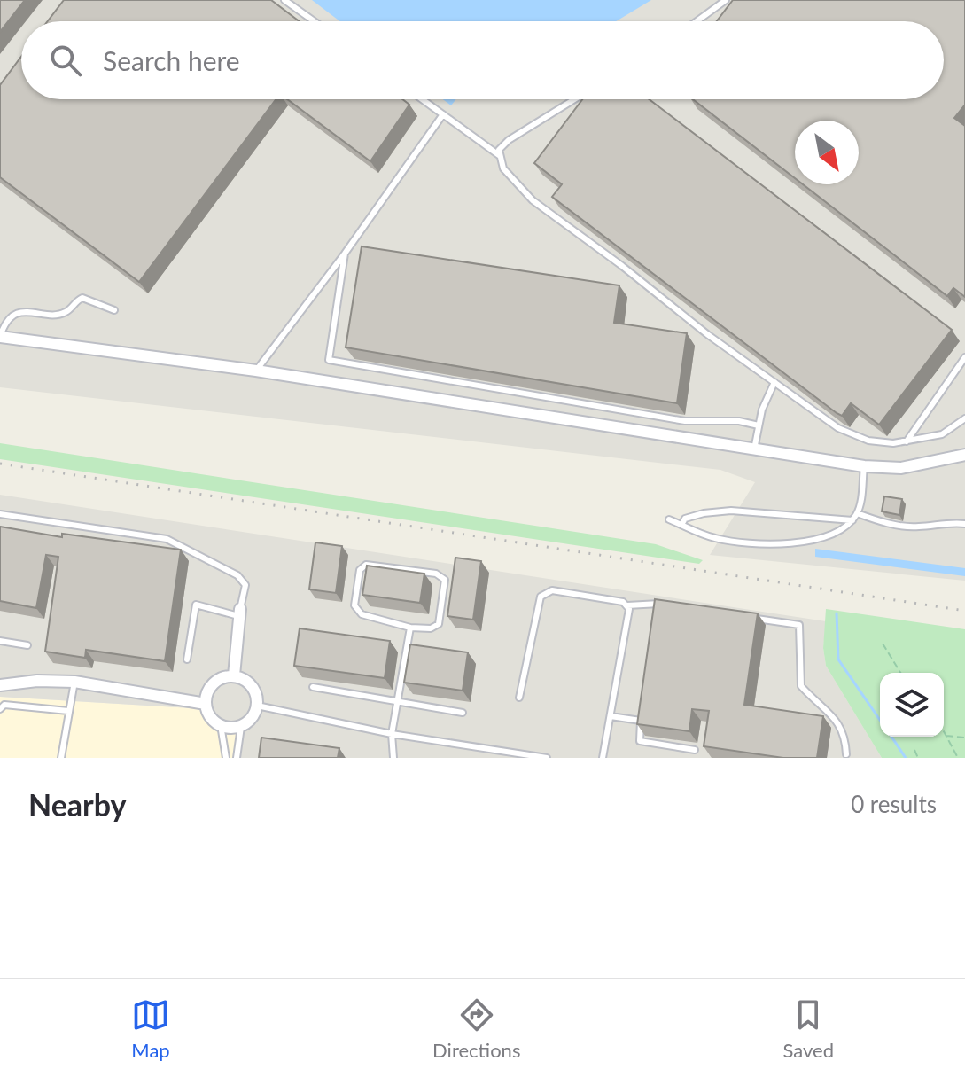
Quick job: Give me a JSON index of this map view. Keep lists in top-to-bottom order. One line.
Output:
{"north":"bottom right","page":{"search":"Search here","heading":["Nearby","0 results"],"nav":["Map","Directions","Saved"]}}
